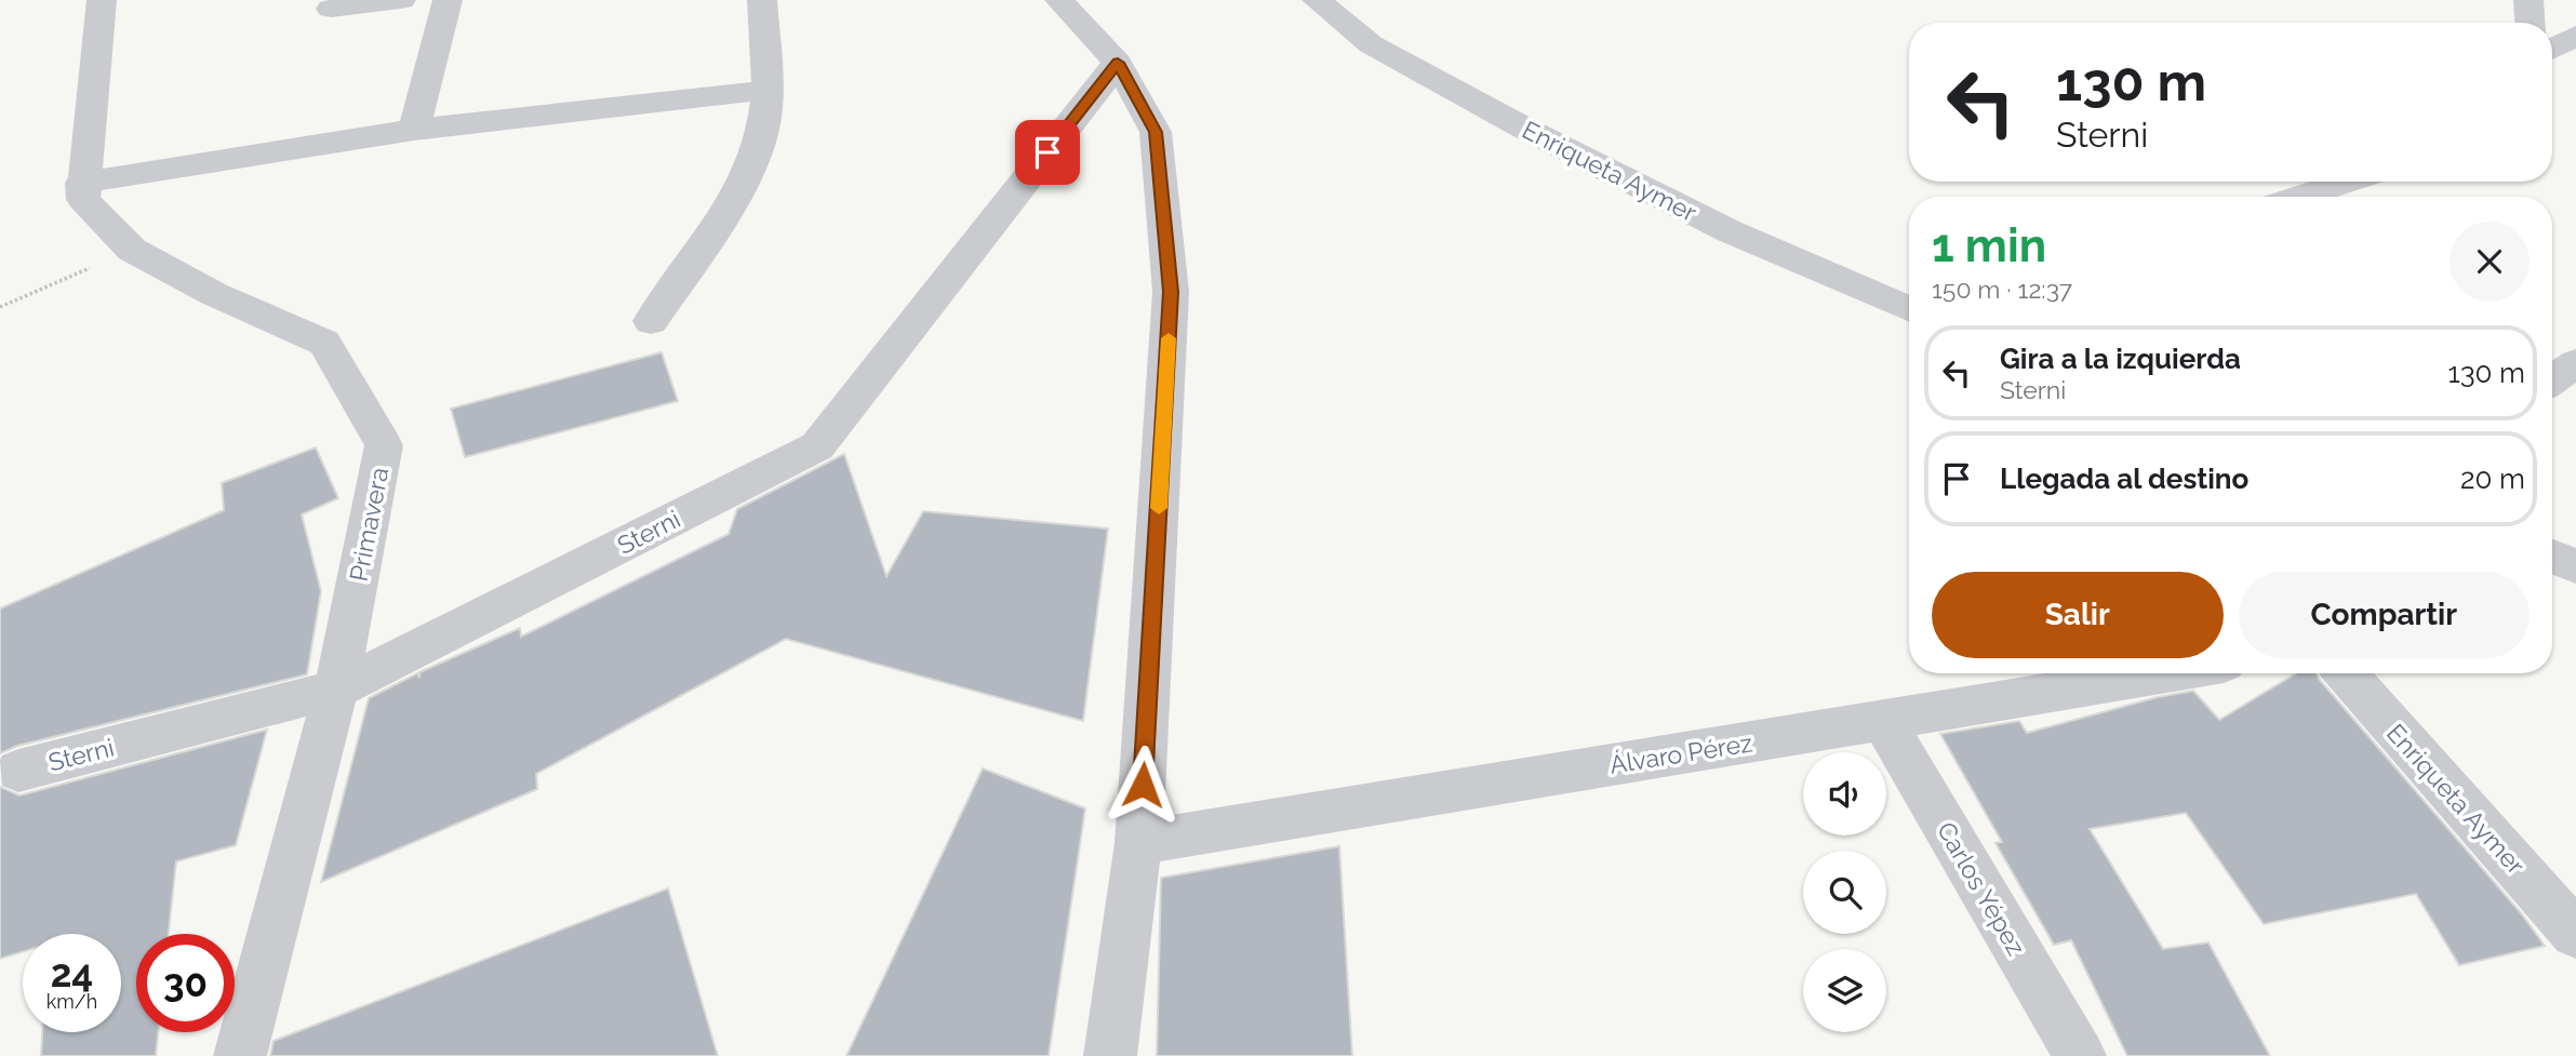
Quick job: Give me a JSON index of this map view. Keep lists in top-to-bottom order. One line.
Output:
{"streets":{"street":["Enriqueta Aymer","Primavera","Sterni","Álvaro Pérez","Carlos Yépez"]},"crossings":[["Primavera","Sterni"],["Álvaro Pérez","Carlos Yépez"]],"page":{"turn":["130 m","Sterni"],"heading":["1 min","150 m · 12:37"],"list":[{"name":"Gira a la izquierda","note":"Sterni","value":"130 m"},{"name":"Llegada al destino","value":"20 m"}],"buttons":["Salir","Compartir"],"speed":"24 km/h","limit":"30"}}
